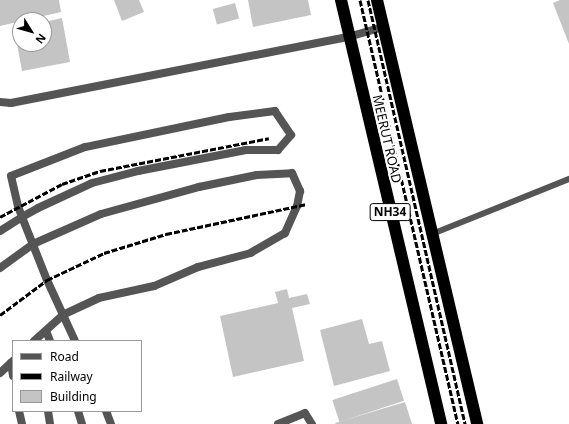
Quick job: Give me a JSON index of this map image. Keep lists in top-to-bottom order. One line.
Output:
{"streets":{"highway":["MEERUT ROAD","NH34"]},"legend":["Road","Railway","Building"],"north":"bottom right"}
